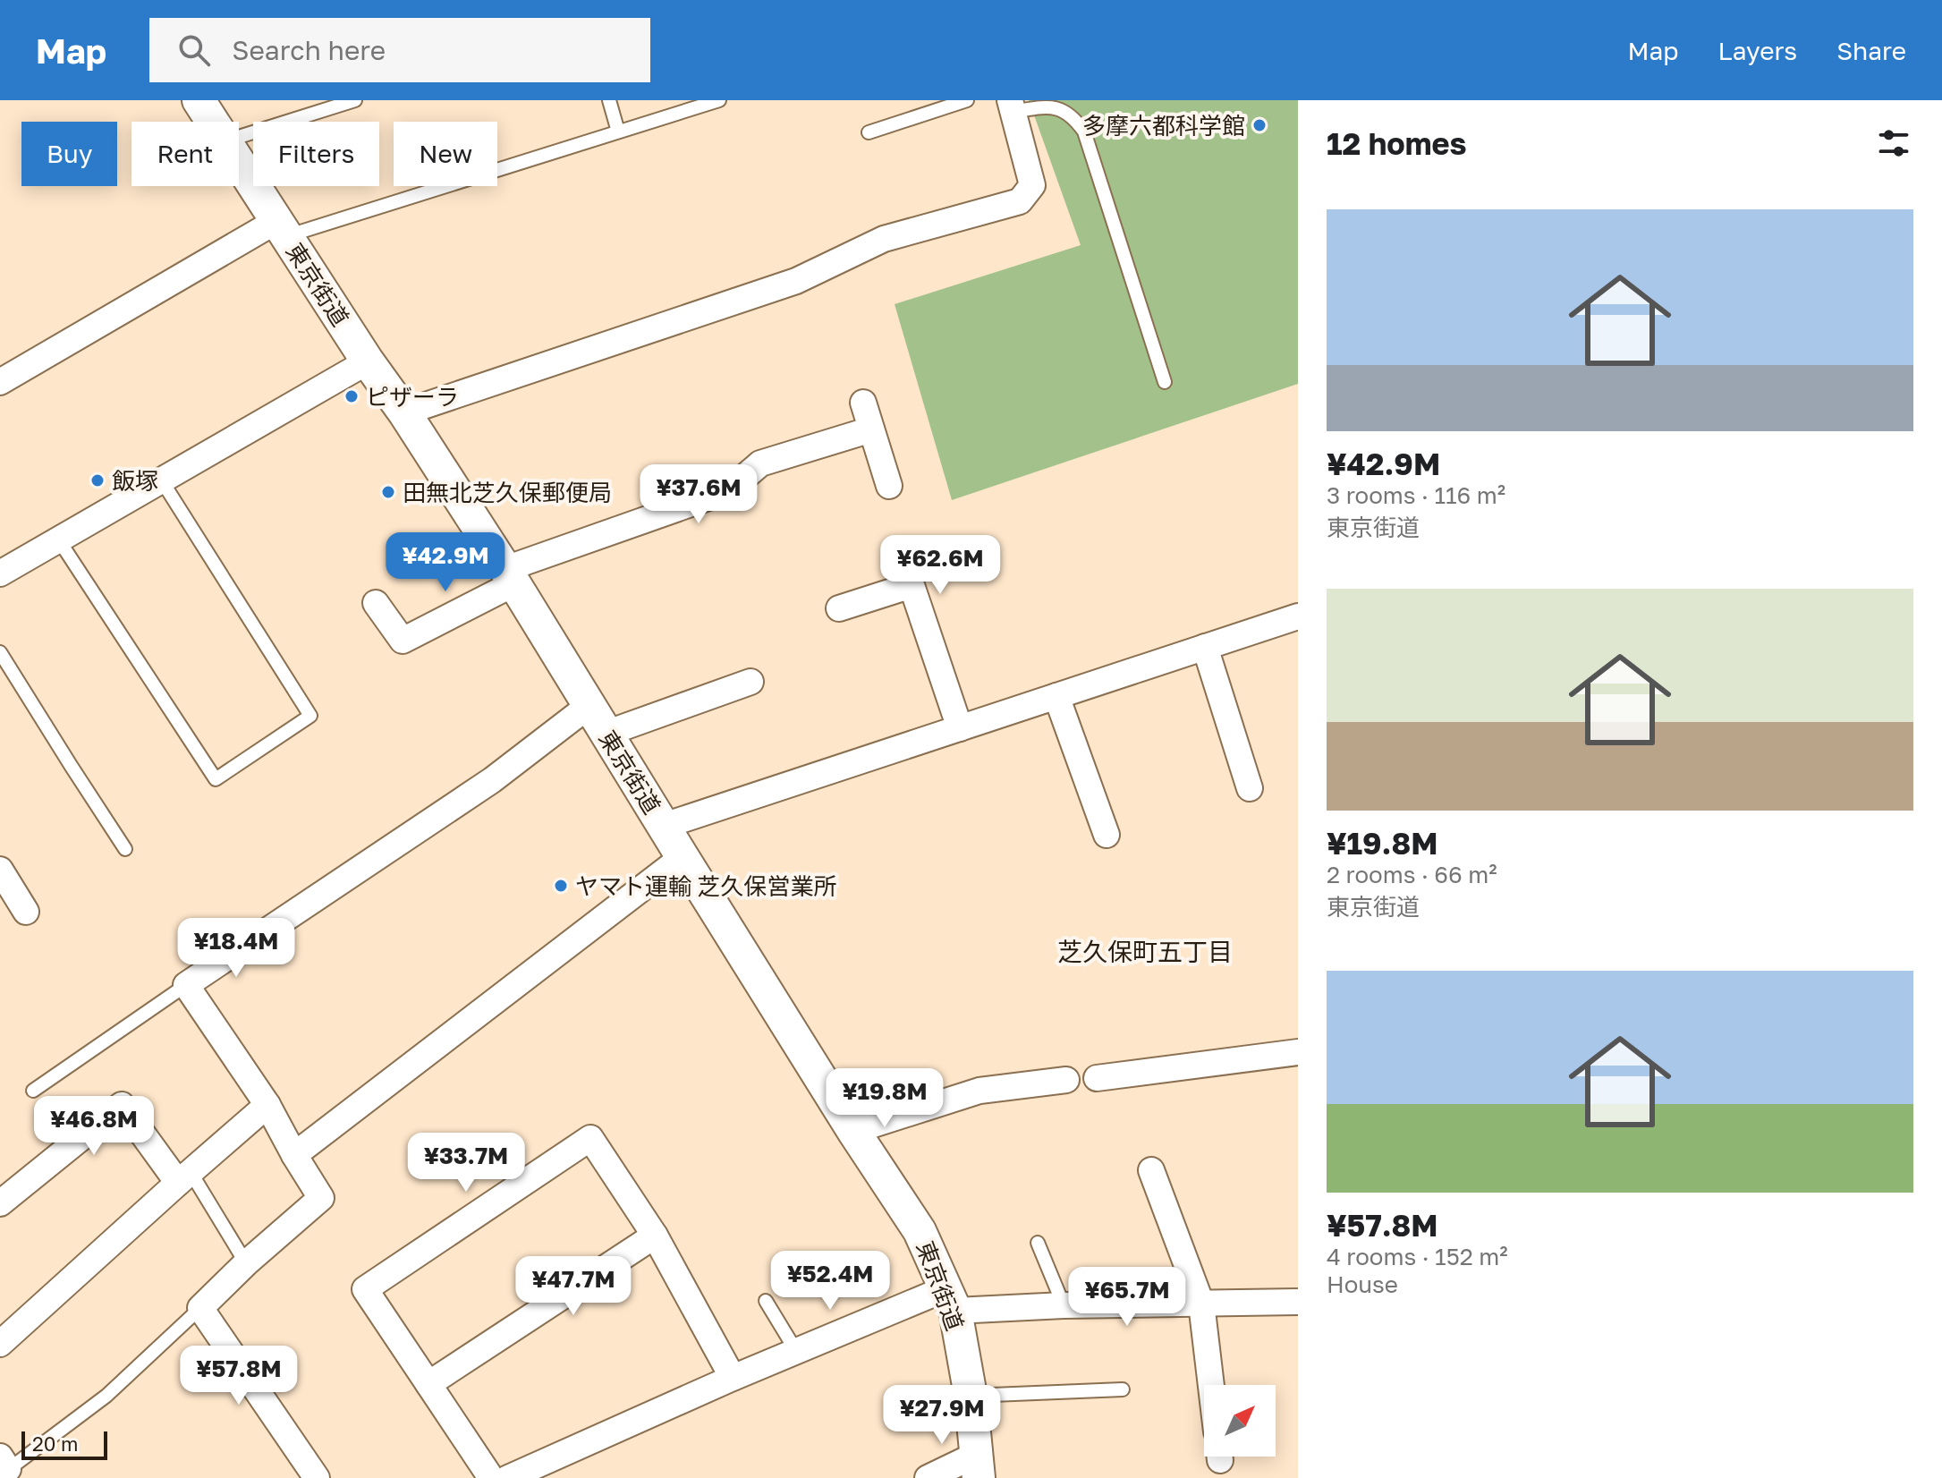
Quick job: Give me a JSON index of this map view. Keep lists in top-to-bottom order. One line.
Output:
{"streets":{"street":["東京街道"]},"districts":["芝久保町五丁目"],"places":["多摩六都科学館","ピザーラ","飯塚","田無北芝久保郵便局","ヤマト運輸 芝久保営業所"],"scale_bar":"20 m","north":"top right","page":{"header":"Map","search":"Search here","nav":["Map","Layers","Share"],"heading":"12 homes","chip":["Buy","Rent","Filters","New"],"list":[{"name":"¥42.9M","note":"3 rooms · 116 m² · 東京街道"},{"name":"¥19.8M","note":"2 rooms · 66 m² · 東京街道"},{"name":"¥57.8M","note":"4 rooms · 152 m² · House"}],"price":["¥37.6M","¥42.9M","¥62.6M","¥18.4M","¥19.8M","¥46.8M","¥33.7M","¥52.4M","¥47.7M","¥65.7M","¥57.8M","¥27.9M"],"scale":"20 m"}}
